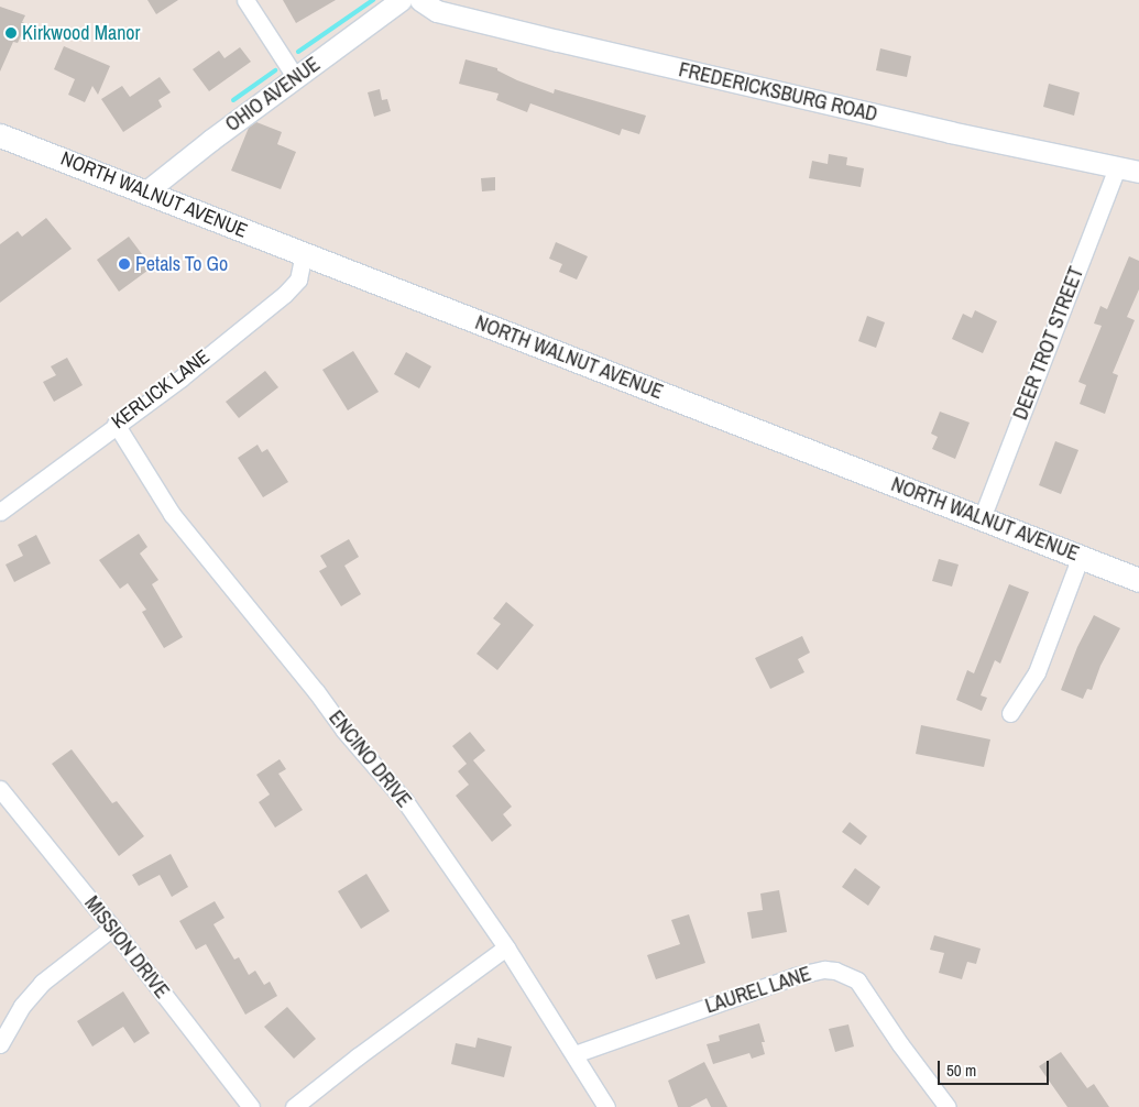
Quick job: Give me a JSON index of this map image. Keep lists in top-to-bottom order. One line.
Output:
{"streets":{"main road":["NORTH WALNUT AVENUE"],"street":["FREDERICKSBURG ROAD","OHIO AVENUE","DEER TROT STREET","KERLICK LANE","ENCINO DRIVE","MISSION DRIVE","LAUREL LANE"]},"crossings":[["FREDERICKSBURG ROAD","DEER TROT STREET"],["OHIO AVENUE","NORTH WALNUT AVENUE"],["NORTH WALNUT AVENUE","DEER TROT STREET"],["NORTH WALNUT AVENUE","KERLICK LANE"],["KERLICK LANE","ENCINO DRIVE"],["ENCINO DRIVE","LAUREL LANE"]],"places":["Kirkwood Manor","Petals To Go"],"scale_bar":"50 m"}
